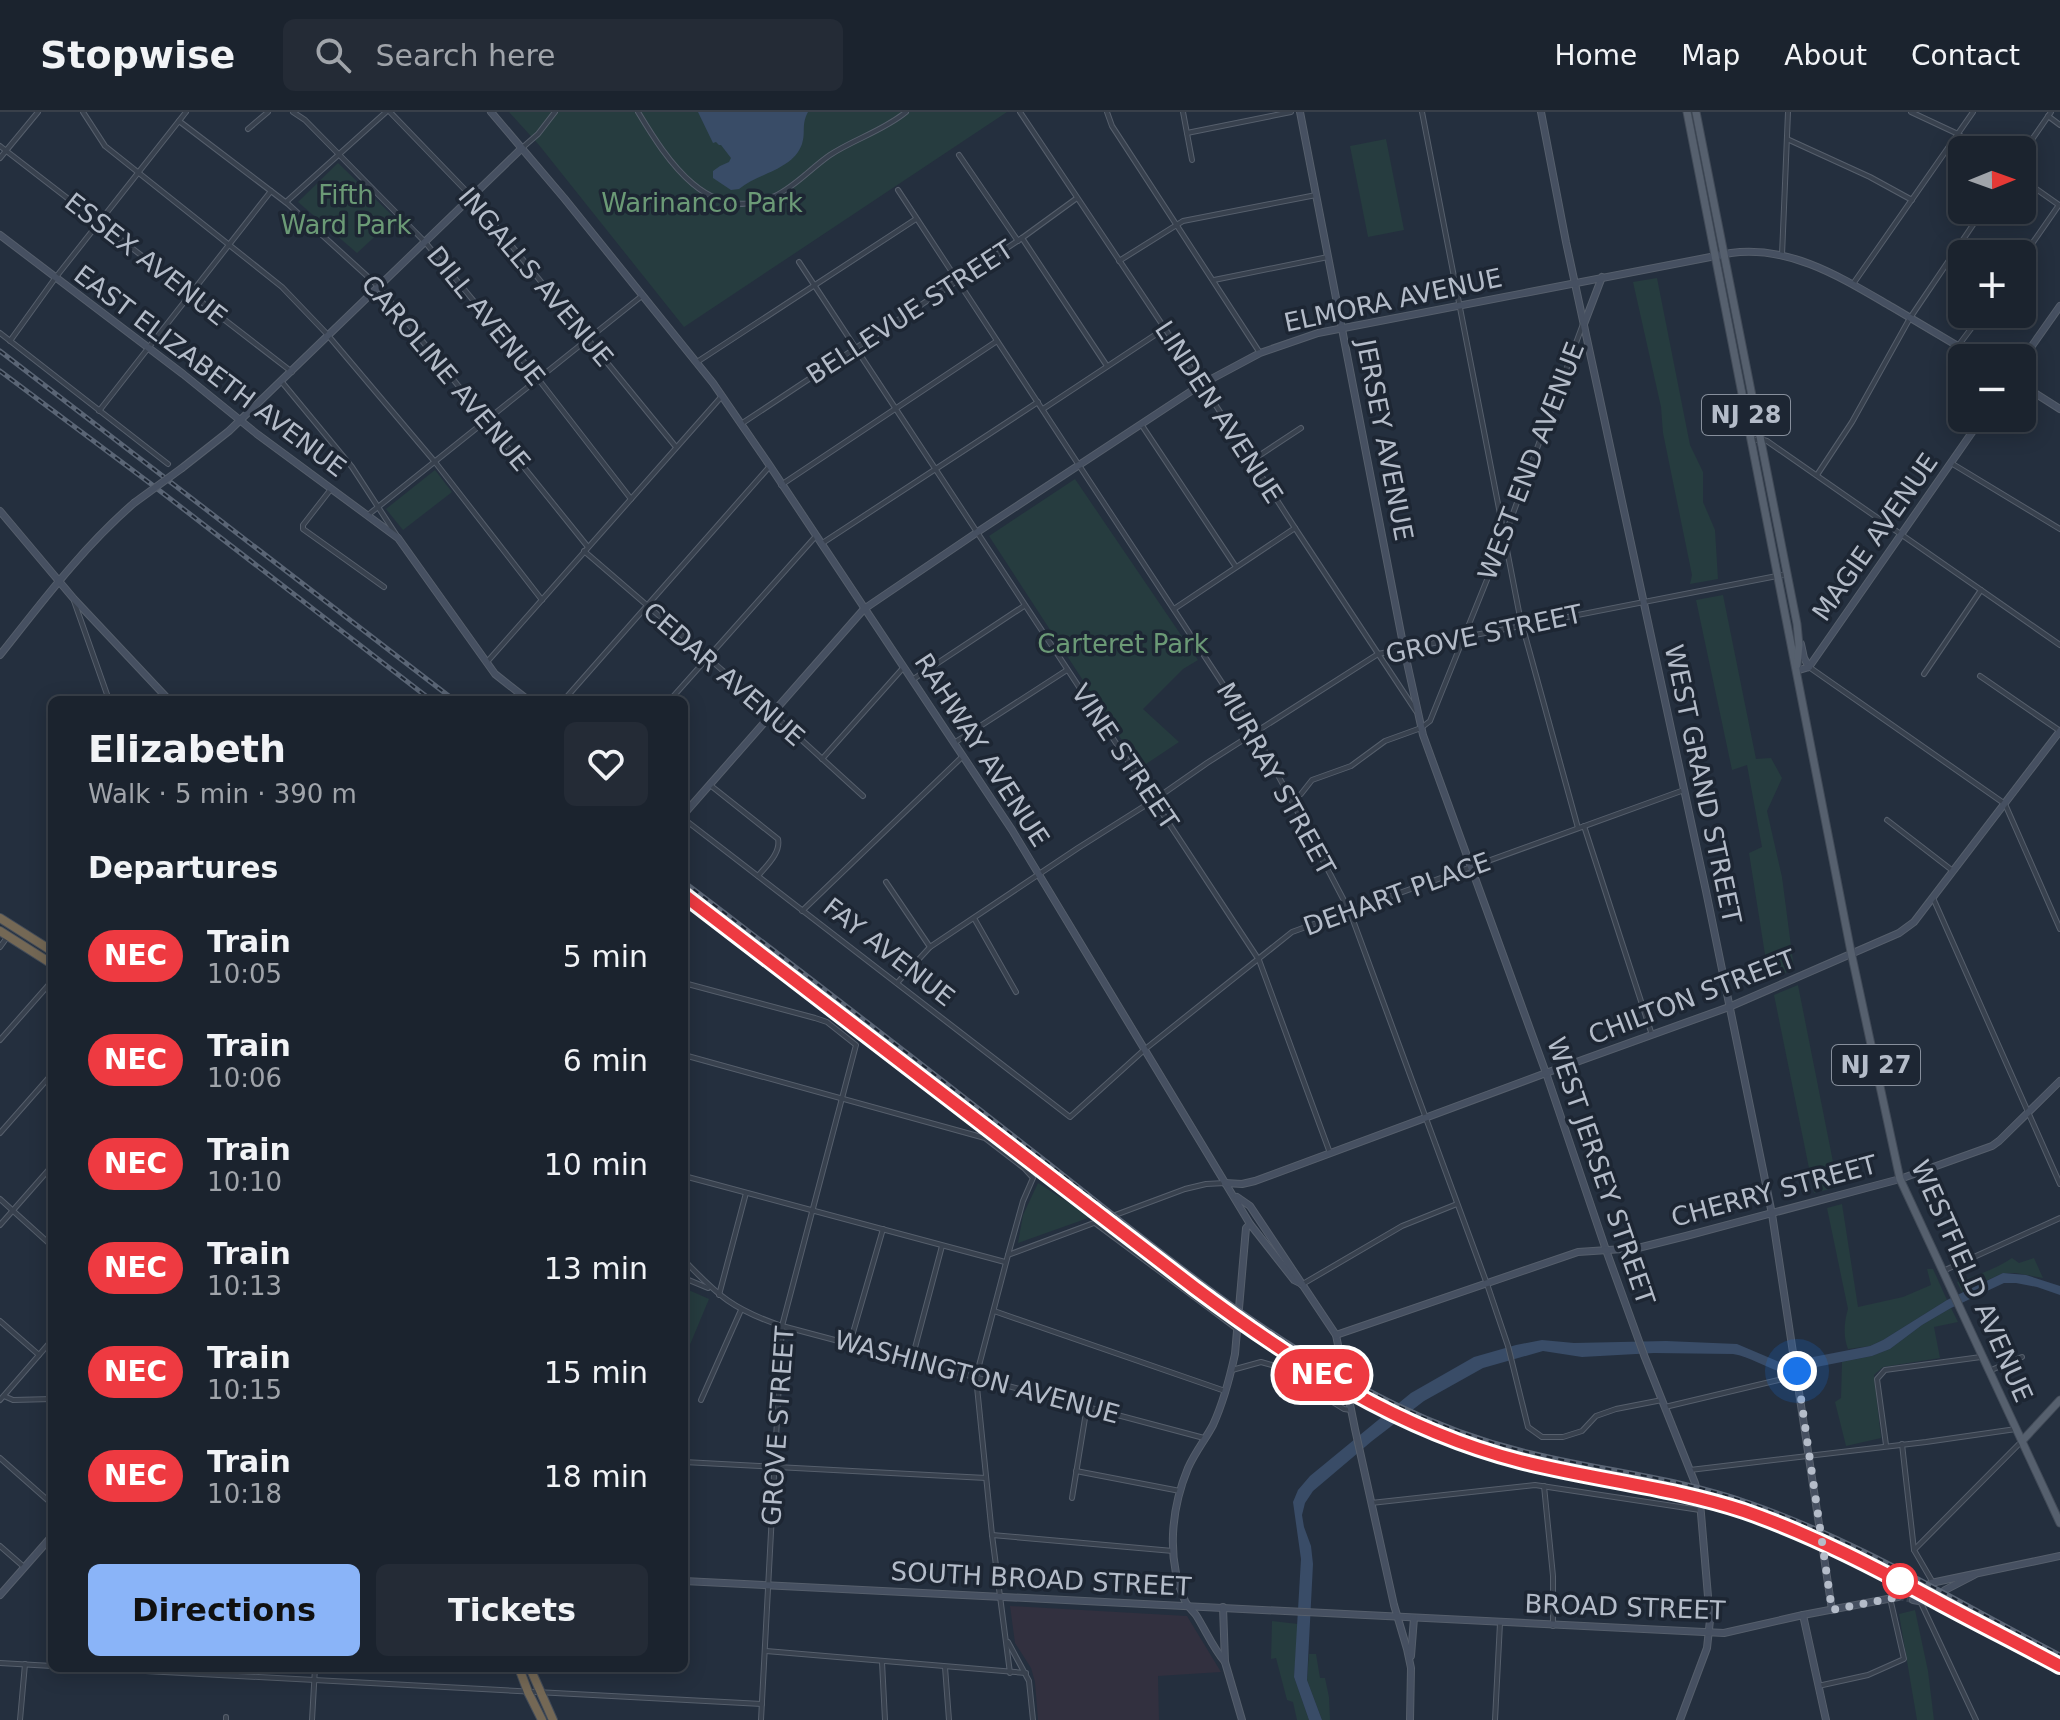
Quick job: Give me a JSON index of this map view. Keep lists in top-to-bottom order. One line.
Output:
{"streets":{"main road":["NJ 28","NJ 27","WESTFIELD AVENUE"],"street":["ESSEX AVENUE","INGALLS AVENUE","ELMORA AVENUE","BELLEVUE STREET","DILL AVENUE","EAST ELIZABETH AVENUE","CAROLINE AVENUE","LINDEN AVENUE","JERSEY AVENUE","WEST END AVENUE","MAGIE AVENUE","GROVE STREET","CEDAR AVENUE","RAHWAY AVENUE","VINE STREET","MURRAY STREET","WEST GRAND STREET","DEHART PLACE","FAY AVENUE","CHILTON STREET","WEST JERSEY STREET","CHERRY STREET","WASHINGTON AVENUE","SOUTH BROAD STREET","BROAD STREET"]},"crossings":[["ELMORA AVENUE","LINDEN AVENUE"],["ELMORA AVENUE","JERSEY AVENUE"],["ELMORA AVENUE","CEDAR AVENUE"],["ELMORA AVENUE","RAHWAY AVENUE"],["ELMORA AVENUE","VINE STREET"],["ELMORA AVENUE","MURRAY STREET"],["ELMORA AVENUE","WEST GRAND STREET"],["ELMORA AVENUE","WESTFIELD AVENUE"],["BELLEVUE STREET","LINDEN AVENUE"],["BELLEVUE STREET","RAHWAY AVENUE"],["BELLEVUE STREET","VINE STREET"],["BELLEVUE STREET","MURRAY STREET"],["CAROLINE AVENUE","CEDAR AVENUE"],["LINDEN AVENUE","JERSEY AVENUE"],["LINDEN AVENUE","GROVE STREET"],["JERSEY AVENUE","WEST END AVENUE"],["JERSEY AVENUE","GROVE STREET"],["JERSEY AVENUE","WEST JERSEY STREET"],["WEST END AVENUE","GROVE STREET"],["WEST END AVENUE","WEST GRAND STREET"],["WEST END AVENUE","WEST JERSEY STREET"],["GROVE STREET","RAHWAY AVENUE"],["GROVE STREET","VINE STREET"],["GROVE STREET","MURRAY STREET"],["GROVE STREET","WEST GRAND STREET"],["GROVE STREET","FAY AVENUE"],["GROVE STREET","WESTFIELD AVENUE"],["GROVE STREET","WASHINGTON AVENUE"],["GROVE STREET","SOUTH BROAD STREET"],["RAHWAY AVENUE","DEHART PLACE"],["RAHWAY AVENUE","CHILTON STREET"],["RAHWAY AVENUE","CHERRY STREET"],["RAHWAY AVENUE","SOUTH BROAD STREET"],["RAHWAY AVENUE","BROAD STREET"],["VINE STREET","DEHART PLACE"],["VINE STREET","CHILTON STREET"],["MURRAY STREET","DEHART PLACE"],["MURRAY STREET","CHILTON STREET"],["MURRAY STREET","WEST JERSEY STREET"],["MURRAY STREET","CHERRY STREET"],["WEST GRAND STREET","DEHART PLACE"],["WEST GRAND STREET","CHILTON STREET"],["WEST GRAND STREET","CHERRY STREET"],["WEST GRAND STREET","BROAD STREET"],["DEHART PLACE","FAY AVENUE"],["DEHART PLACE","WEST JERSEY STREET"],["CHILTON STREET","WEST JERSEY STREET"],["CHILTON STREET","WESTFIELD AVENUE"],["WEST JERSEY STREET","CHERRY STREET"],["WEST JERSEY STREET","BROAD STREET"],["CHERRY STREET","WESTFIELD AVENUE"],["SOUTH BROAD STREET","BROAD STREET"]],"parks":["Fifth Ward Park","Warinanco Park","Carteret Park"],"north":"right","page":{"header":"Stopwise","search":"Search here","nav":["Home","Map","About","Contact"],"on_map":"NEC","map_buttons":["+","−"],"heading":[["Elizabeth","Walk · 5 min · 390 m"],"Departures"],"list":[{"mark":"NEC","name":"Train","note":"10:05","value":"5 min"},{"mark":"NEC","name":"Train","note":"10:06","value":"6 min"},{"mark":"NEC","name":"Train","note":"10:10","value":"10 min"},{"mark":"NEC","name":"Train","note":"10:13","value":"13 min"},{"mark":"NEC","name":"Train","note":"10:15","value":"15 min"},{"mark":"NEC","name":"Train","note":"10:18","value":"18 min"}],"buttons":["Directions","Tickets"]}}
